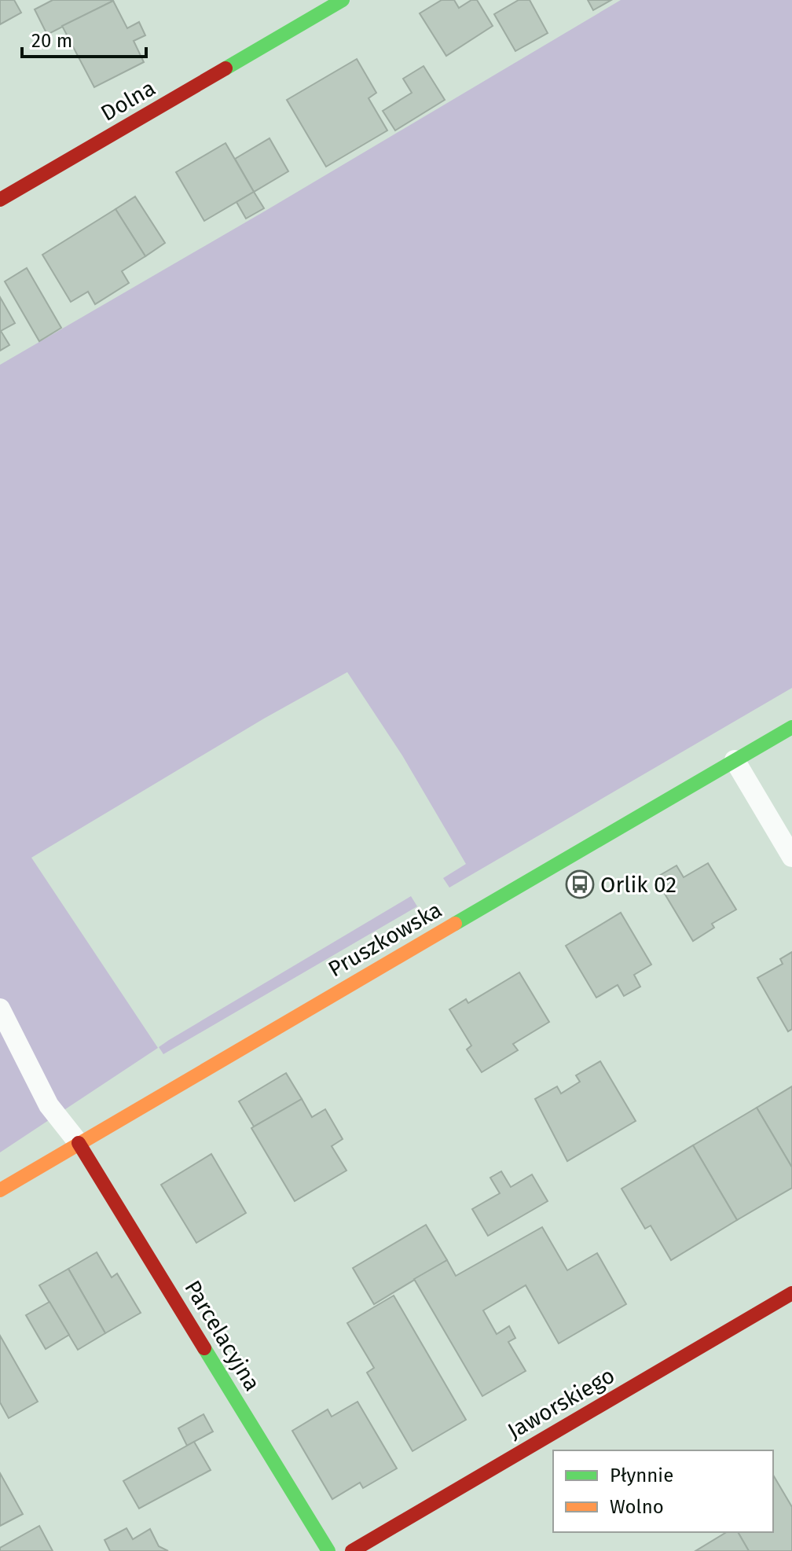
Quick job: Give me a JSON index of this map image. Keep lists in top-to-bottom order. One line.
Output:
{"streets":{"street":["Dolna","Pruszkowska","Parcelacyjna","Jaworskiego"]},"crossings":[["Pruszkowska","Parcelacyjna"]],"places":{"bus stop":["Orlik 02"]},"legend":["Płynnie","Wolno"],"scale_bar":"20 m"}
